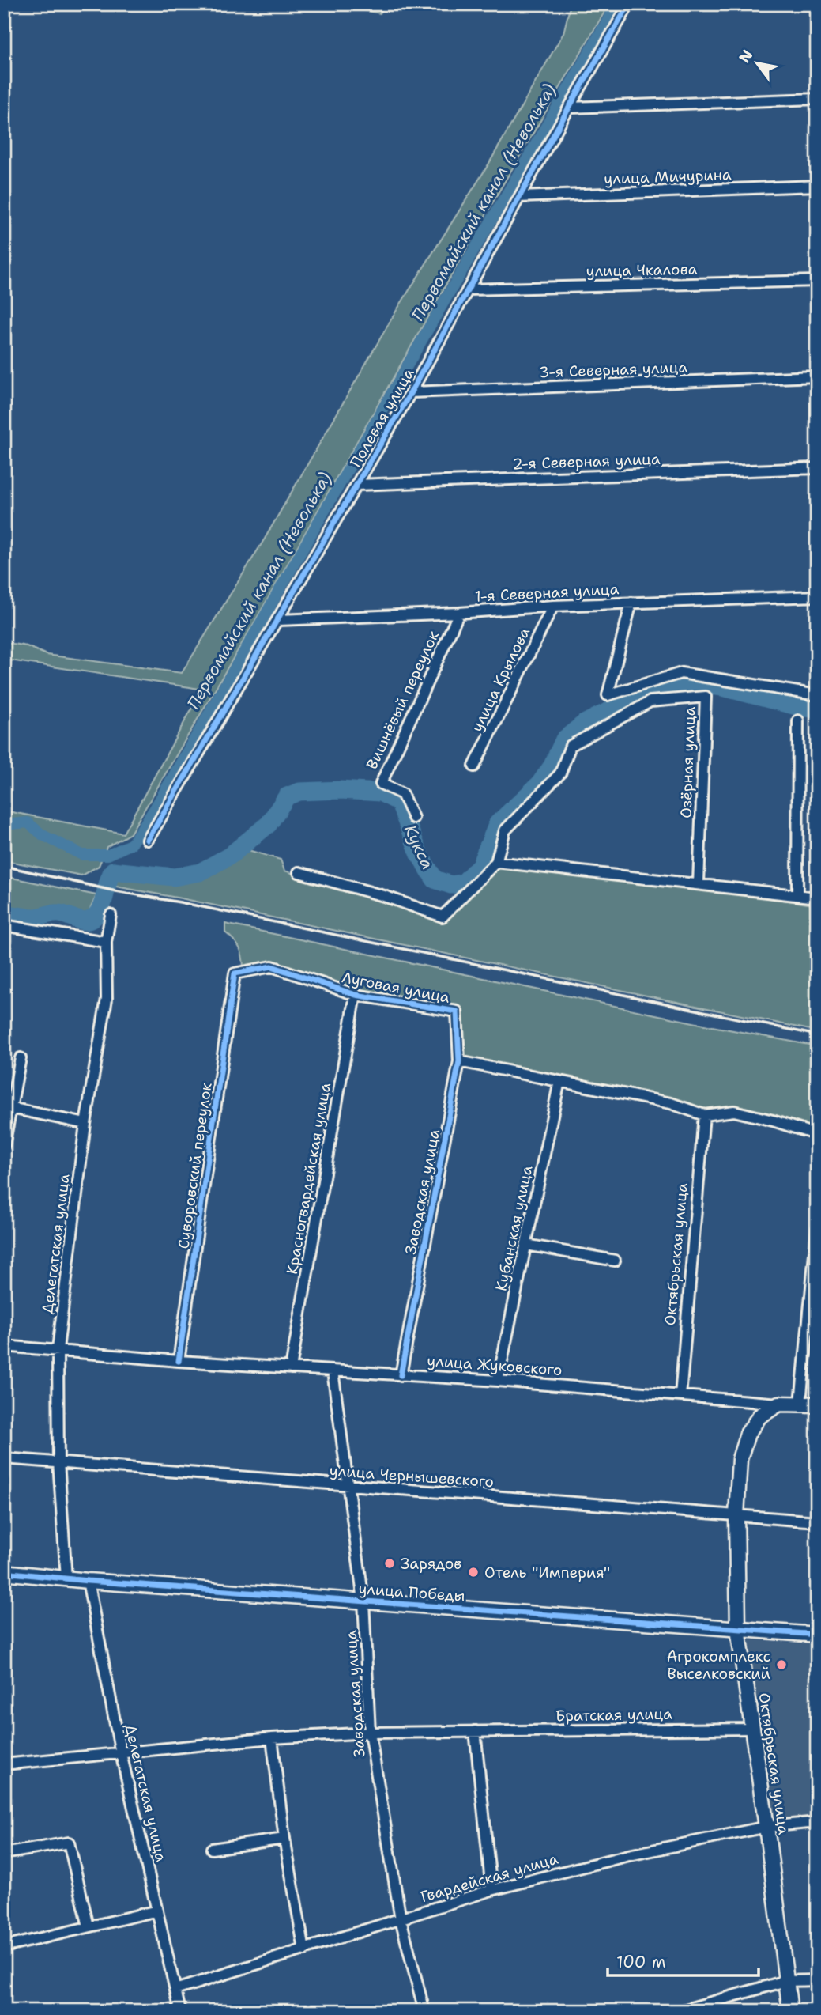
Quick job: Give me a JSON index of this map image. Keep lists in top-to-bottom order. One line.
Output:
{"streets":{"street":["улица Мичурина","улица Чкалова","3-я Северная улица","Полевая улица","2-я Северная улица","1-я Северная улица","улица Крылова","Вишнёвый переулок","Озёрная улица","Луговая улица","Суворовский переулок","Красногвардейская улица","Заводская улица","Кубанская улица","Делегатская улица","Октябрьская улица","улица Жуковского","улица Чернышевского","улица Победы","Братская улица","Гвардейская улица"]},"crossings":[["улица Мичурина","Полевая улица"],["улица Чкалова","Полевая улица"],["3-я Северная улица","Полевая улица"],["Полевая улица","2-я Северная улица"],["Полевая улица","1-я Северная улица"],["1-я Северная улица","улица Крылова"],["1-я Северная улица","Вишнёвый переулок"],["Луговая улица","Суворовский переулок"],["Луговая улица","Красногвардейская улица"],["Луговая улица","Заводская улица"],["Суворовский переулок","улица Жуковского"],["Красногвардейская улица","улица Жуковского"],["Заводская улица","улица Жуковского"],["Заводская улица","улица Чернышевского"],["Заводская улица","улица Победы"],["Заводская улица","Братская улица"],["Заводская улица","Гвардейская улица"],["Кубанская улица","улица Жуковского"],["Делегатская улица","улица Жуковского"],["Делегатская улица","улица Чернышевского"],["Делегатская улица","улица Победы"],["Делегатская улица","Братская улица"],["Делегатская улица","Гвардейская улица"],["Октябрьская улица","улица Жуковского"],["Октябрьская улица","улица Чернышевского"],["Октябрьская улица","улица Победы"],["Октябрьская улица","Братская улица"],["Октябрьская улица","Гвардейская улица"]],"water":["Первомайский канал (Неволька)","Кукса"],"places":["Зарядов","Отель \"Империя\"","Агрокомплекс Выселковский"],"scale_bar":"100 m","north":"top left"}
